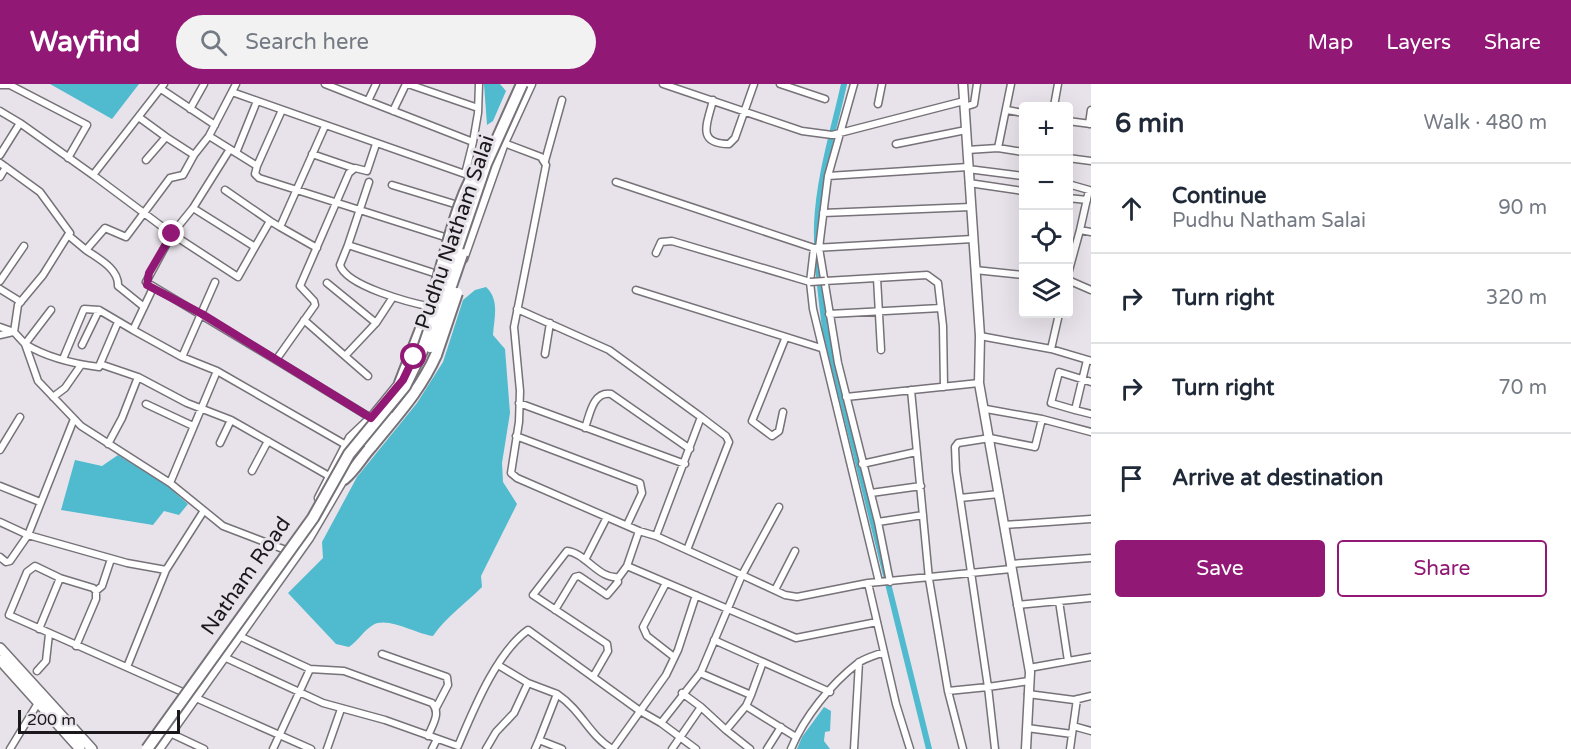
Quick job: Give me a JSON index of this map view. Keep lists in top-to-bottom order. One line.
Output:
{"streets":{"main road":["Pudhu Natham Salai","Natham Road"]},"crossings":[["Pudhu Natham Salai","Natham Road"]],"scale_bar":"200 m","page":{"header":"Wayfind","search":"Search here","nav":["Map","Layers","Share"],"heading":["6 min","Walk · 480 m"],"map_buttons":["+","−"],"list":[["Continue","Pudhu Natham Salai","90 m"],["Turn right","320 m"],["Turn right","70 m"],"Arrive at destination"],"buttons":["Save","Share"],"scale":"200 m"}}
